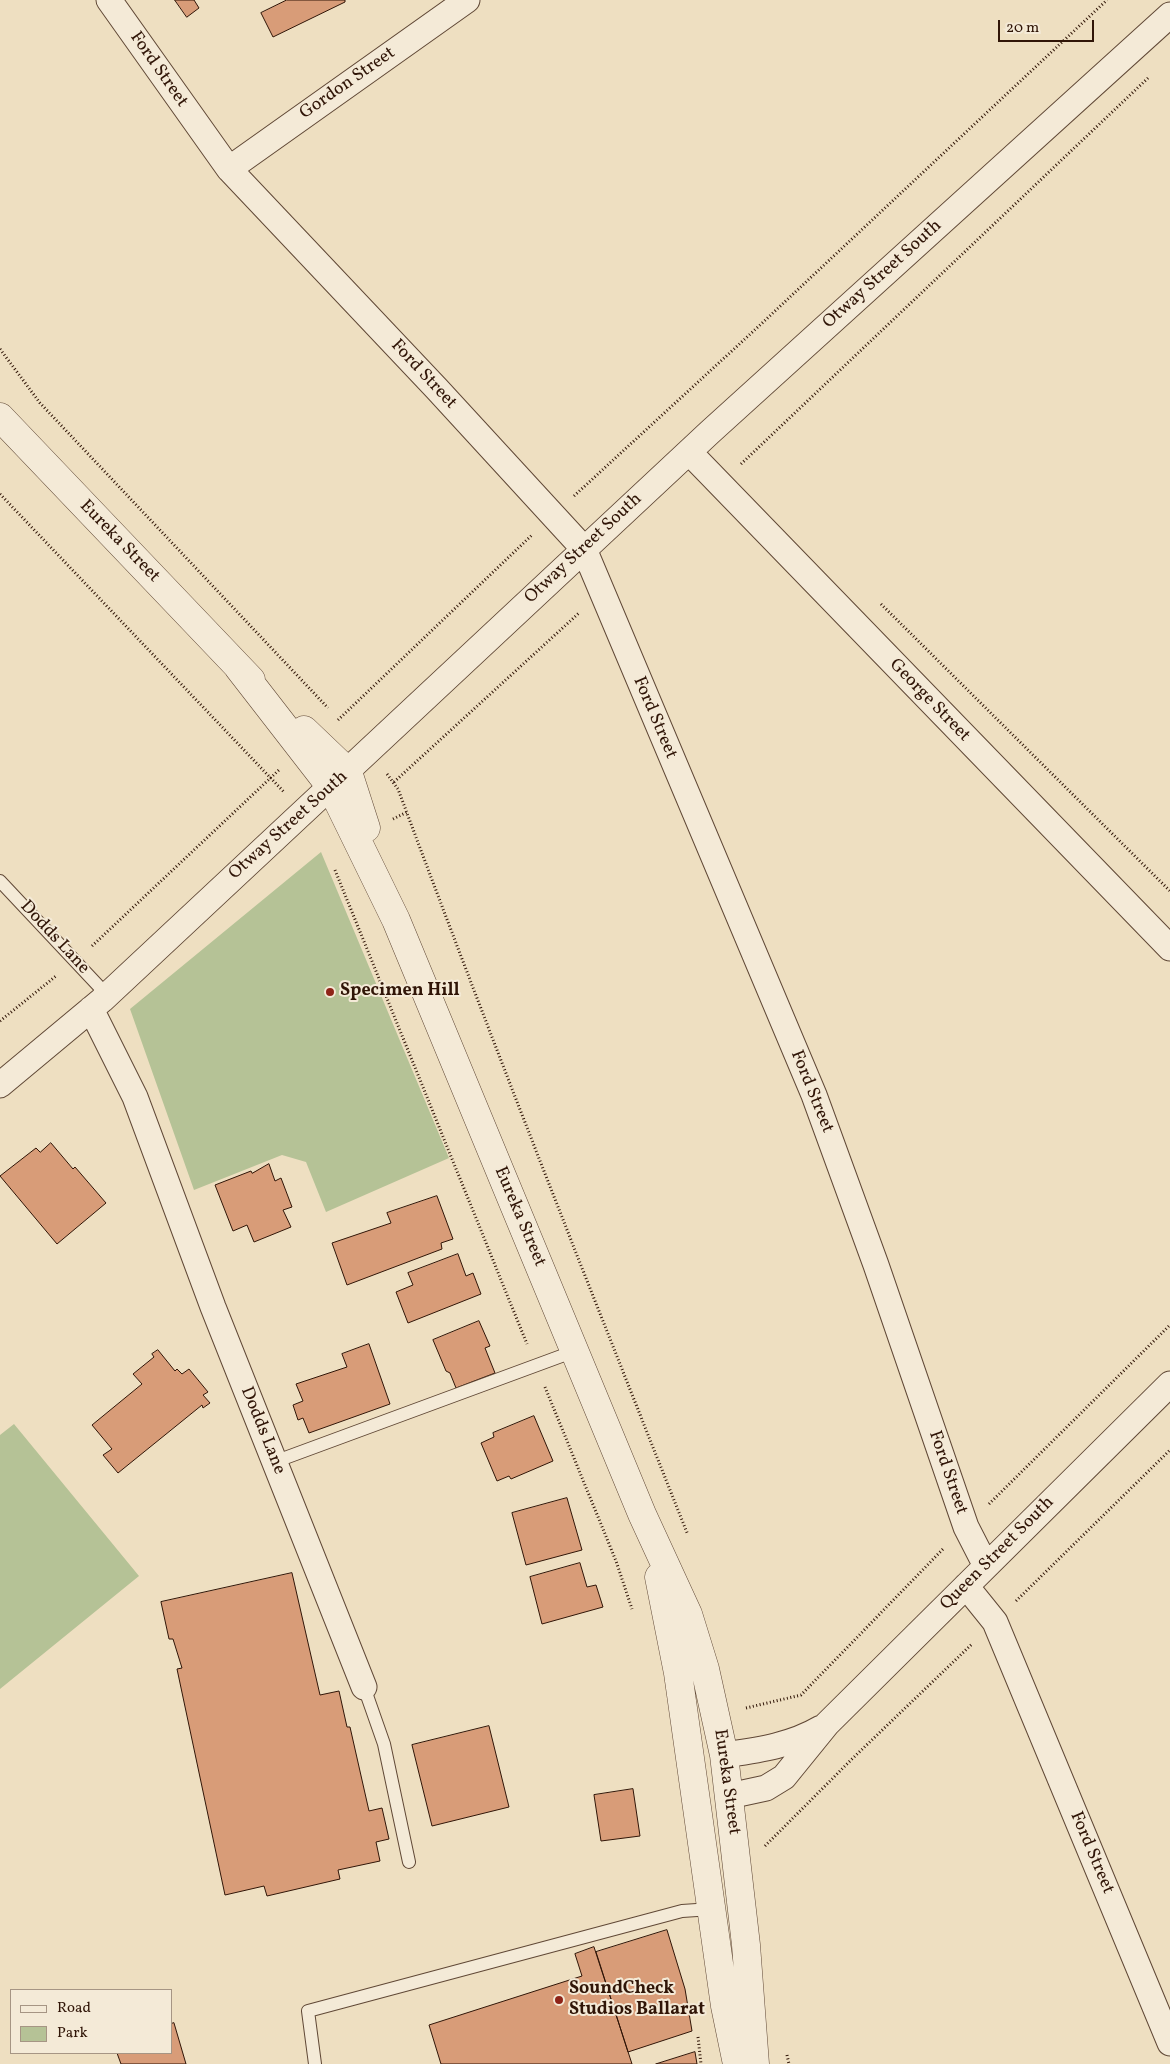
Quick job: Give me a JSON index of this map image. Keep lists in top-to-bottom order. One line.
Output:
{"streets":{"street":["Ford Street","Gordon Street","Otway Street South","Eureka Street","George Street","Dodds Lane","Queen Street South"]},"crossings":[["Ford Street","Gordon Street"],["Ford Street","Otway Street South"],["Ford Street","Queen Street South"],["Otway Street South","Eureka Street"],["Otway Street South","George Street"],["Otway Street South","Dodds Lane"],["Eureka Street","Queen Street South"]],"places":["Specimen Hill","SoundCheck Studios Ballarat"],"legend":["Road","Park"],"scale_bar":"20 m"}
